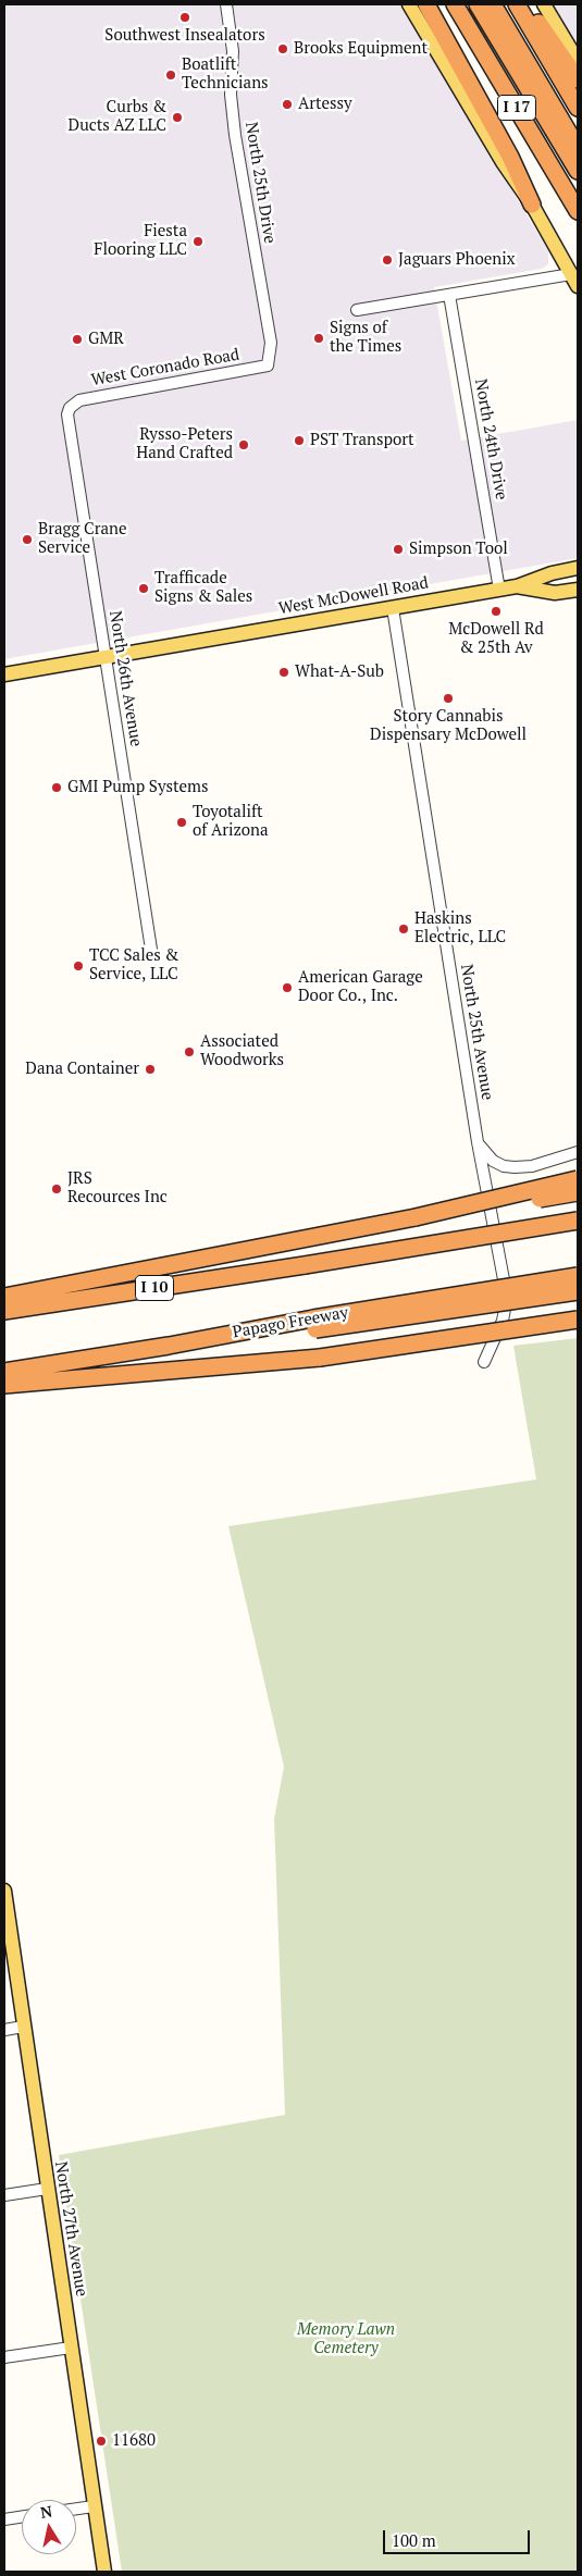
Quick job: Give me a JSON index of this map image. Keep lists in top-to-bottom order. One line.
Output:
{"streets":{"highway":["I 17","I 10","Papago Freeway"],"main road":["West McDowell Road","North 27th Avenue"],"street":["North 25th Drive","West Coronado Road","North 24th Drive","North 26th Avenue","North 25th Avenue"]},"crossings":[["North 25th Drive","West Coronado Road"],["West Coronado Road","North 26th Avenue"],["North 24th Drive","West McDowell Road"],["West McDowell Road","North 26th Avenue"],["West McDowell Road","North 25th Avenue"]],"parks":["Memory Lawn Cemetery"],"places":["Southwest Insealators","Brooks Equipment","Boatlift Technicians","Artessy","Curbs & Ducts AZ LLC","Fiesta Flooring LLC","Jaguars Phoenix","Signs of the Times","GMR","PST Transport","Rysso-Peters Hand Crafted","Bragg Crane Service","Simpson Tool","Trafficade Signs & Sales","McDowell Rd & 25th Av","What-A-Sub","Story Cannabis Dispensary McDowell","GMI Pump Systems","Toyotalift of Arizona","Haskins Electric, LLC","TCC Sales & Service, LLC","American Garage Door Co., Inc.","Associated Woodworks","Dana Container","JRS Recources Inc","11680"],"scale_bar":"100 m","north":"top"}
